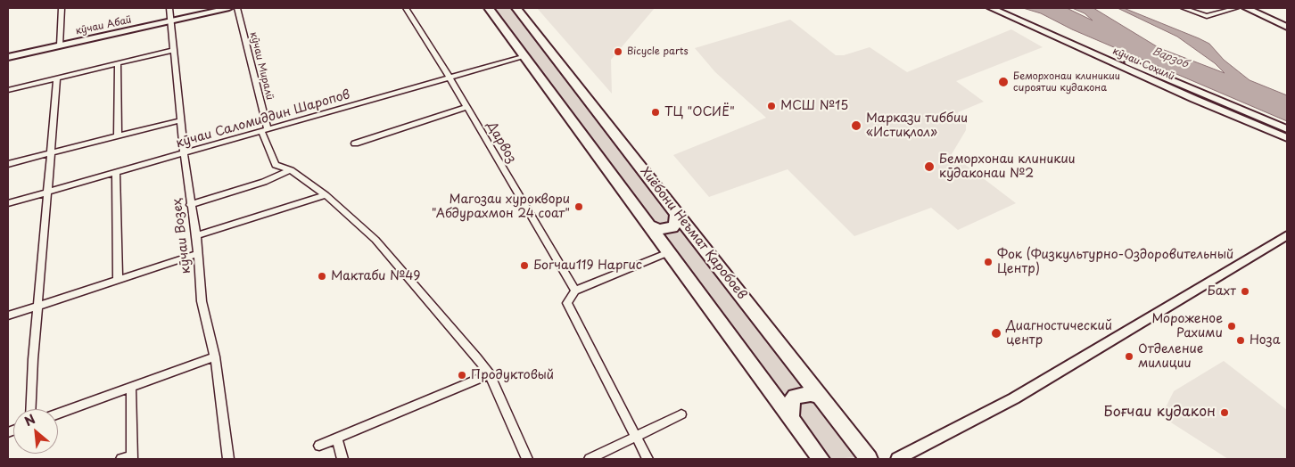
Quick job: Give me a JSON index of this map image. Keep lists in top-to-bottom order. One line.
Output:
{"streets":{"highway":["Хиёбони Неъмат Қаробоев"],"main road":["кӯчаи Соҳилӣ"],"street":["кӯчаи Абаӣ","кӯчаи Миралӣ","кӯчаи Саломиддин Шаропов","Дарвоз","кӯчаи Возеҳ"]},"crossings":[["кӯчаи Абаӣ","кӯчаи Возеҳ"],["кӯчаи Миралӣ","кӯчаи Саломиддин Шаропов"],["кӯчаи Саломиддин Шаропов","Дарвоз"],["кӯчаи Саломиддин Шаропов","кӯчаи Возеҳ"]],"water":["Варзоб"],"places":["Bicycle parts","Беморхонаи клиникии сироятии кудакона","МСШ №15","ТЦ \"ОСИЁ\"","Маркази тиббии «Истиқлол»","Беморхонаи клиникии кӯдаконаи №2","Магозаи хуроквори \"Абдурахмон 24 соат\"","Фок (Физкультурно-Оздоровительный Центр)","Богчаи119 Наргис","Мактаби №49","Бахт","Мороженое Рахими","Диагностический центр","Ноза","Отделение милиции","Продуктовый","Боғчаи кудакон"],"north":"top left"}
